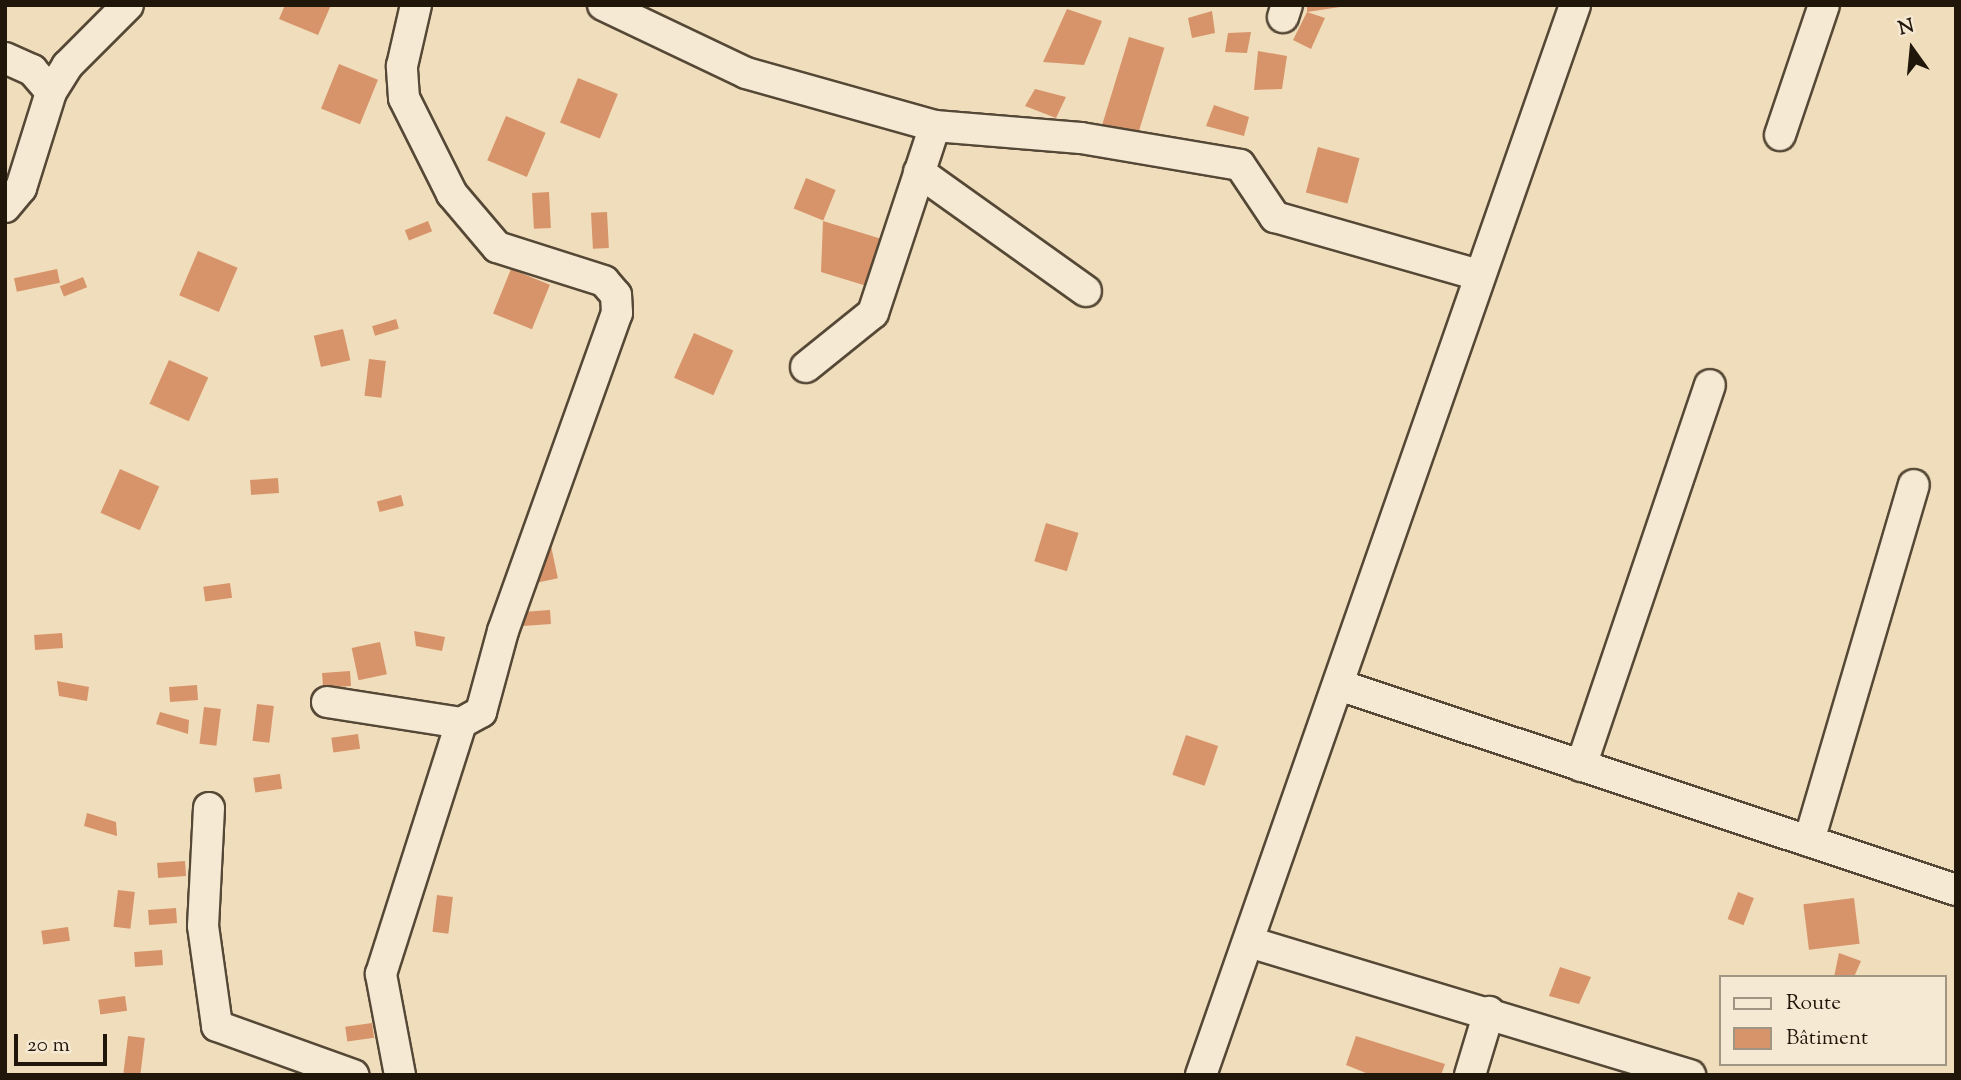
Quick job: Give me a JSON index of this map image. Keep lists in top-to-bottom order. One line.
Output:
{"legend":["Route","Bâtiment"],"scale_bar":"20 m","north":"top"}
